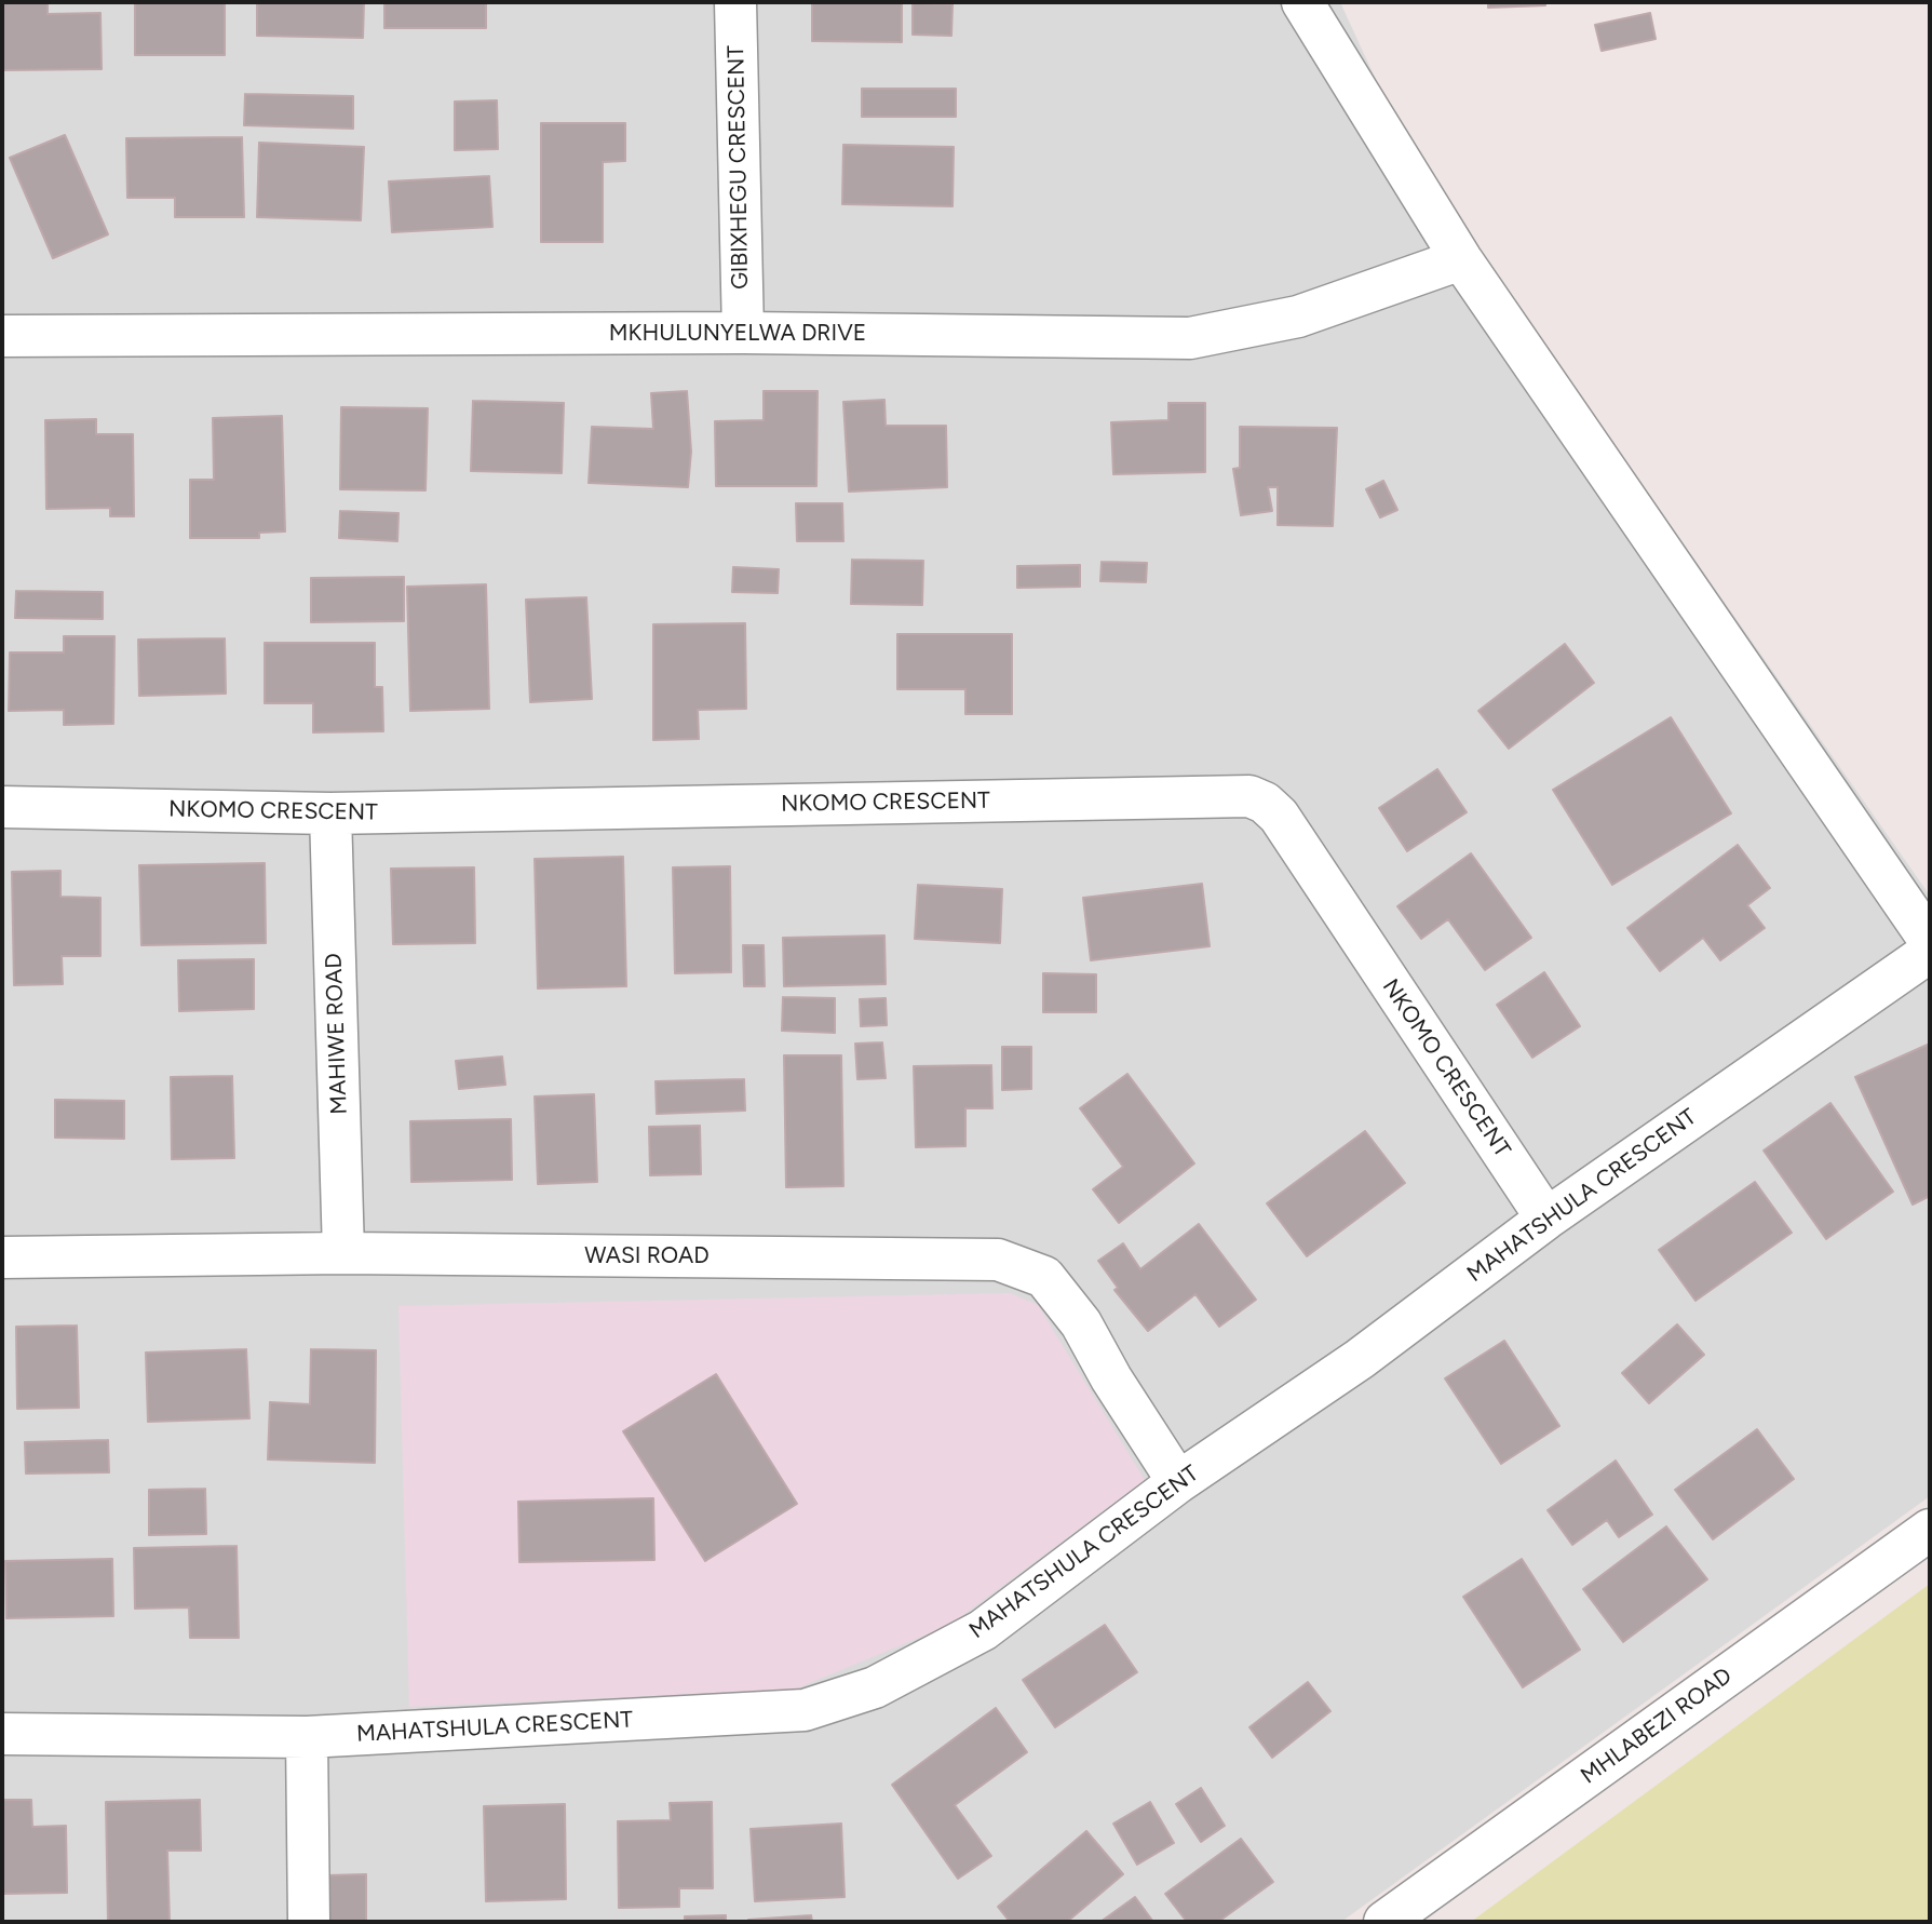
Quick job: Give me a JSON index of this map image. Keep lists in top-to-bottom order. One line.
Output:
{"streets":{"street":["GIBIXHEGU CRESCENT","MKHULUNYELWA DRIVE","NKOMO CRESCENT","MAHIWE ROAD","MAHATSHULA CRESCENT","WASI ROAD","MHLABEZI ROAD"]},"crossings":[["GIBIXHEGU CRESCENT","MKHULUNYELWA DRIVE"],["NKOMO CRESCENT","MAHIWE ROAD"],["NKOMO CRESCENT","MAHATSHULA CRESCENT"],["MAHIWE ROAD","WASI ROAD"],["MAHATSHULA CRESCENT","WASI ROAD"]]}
